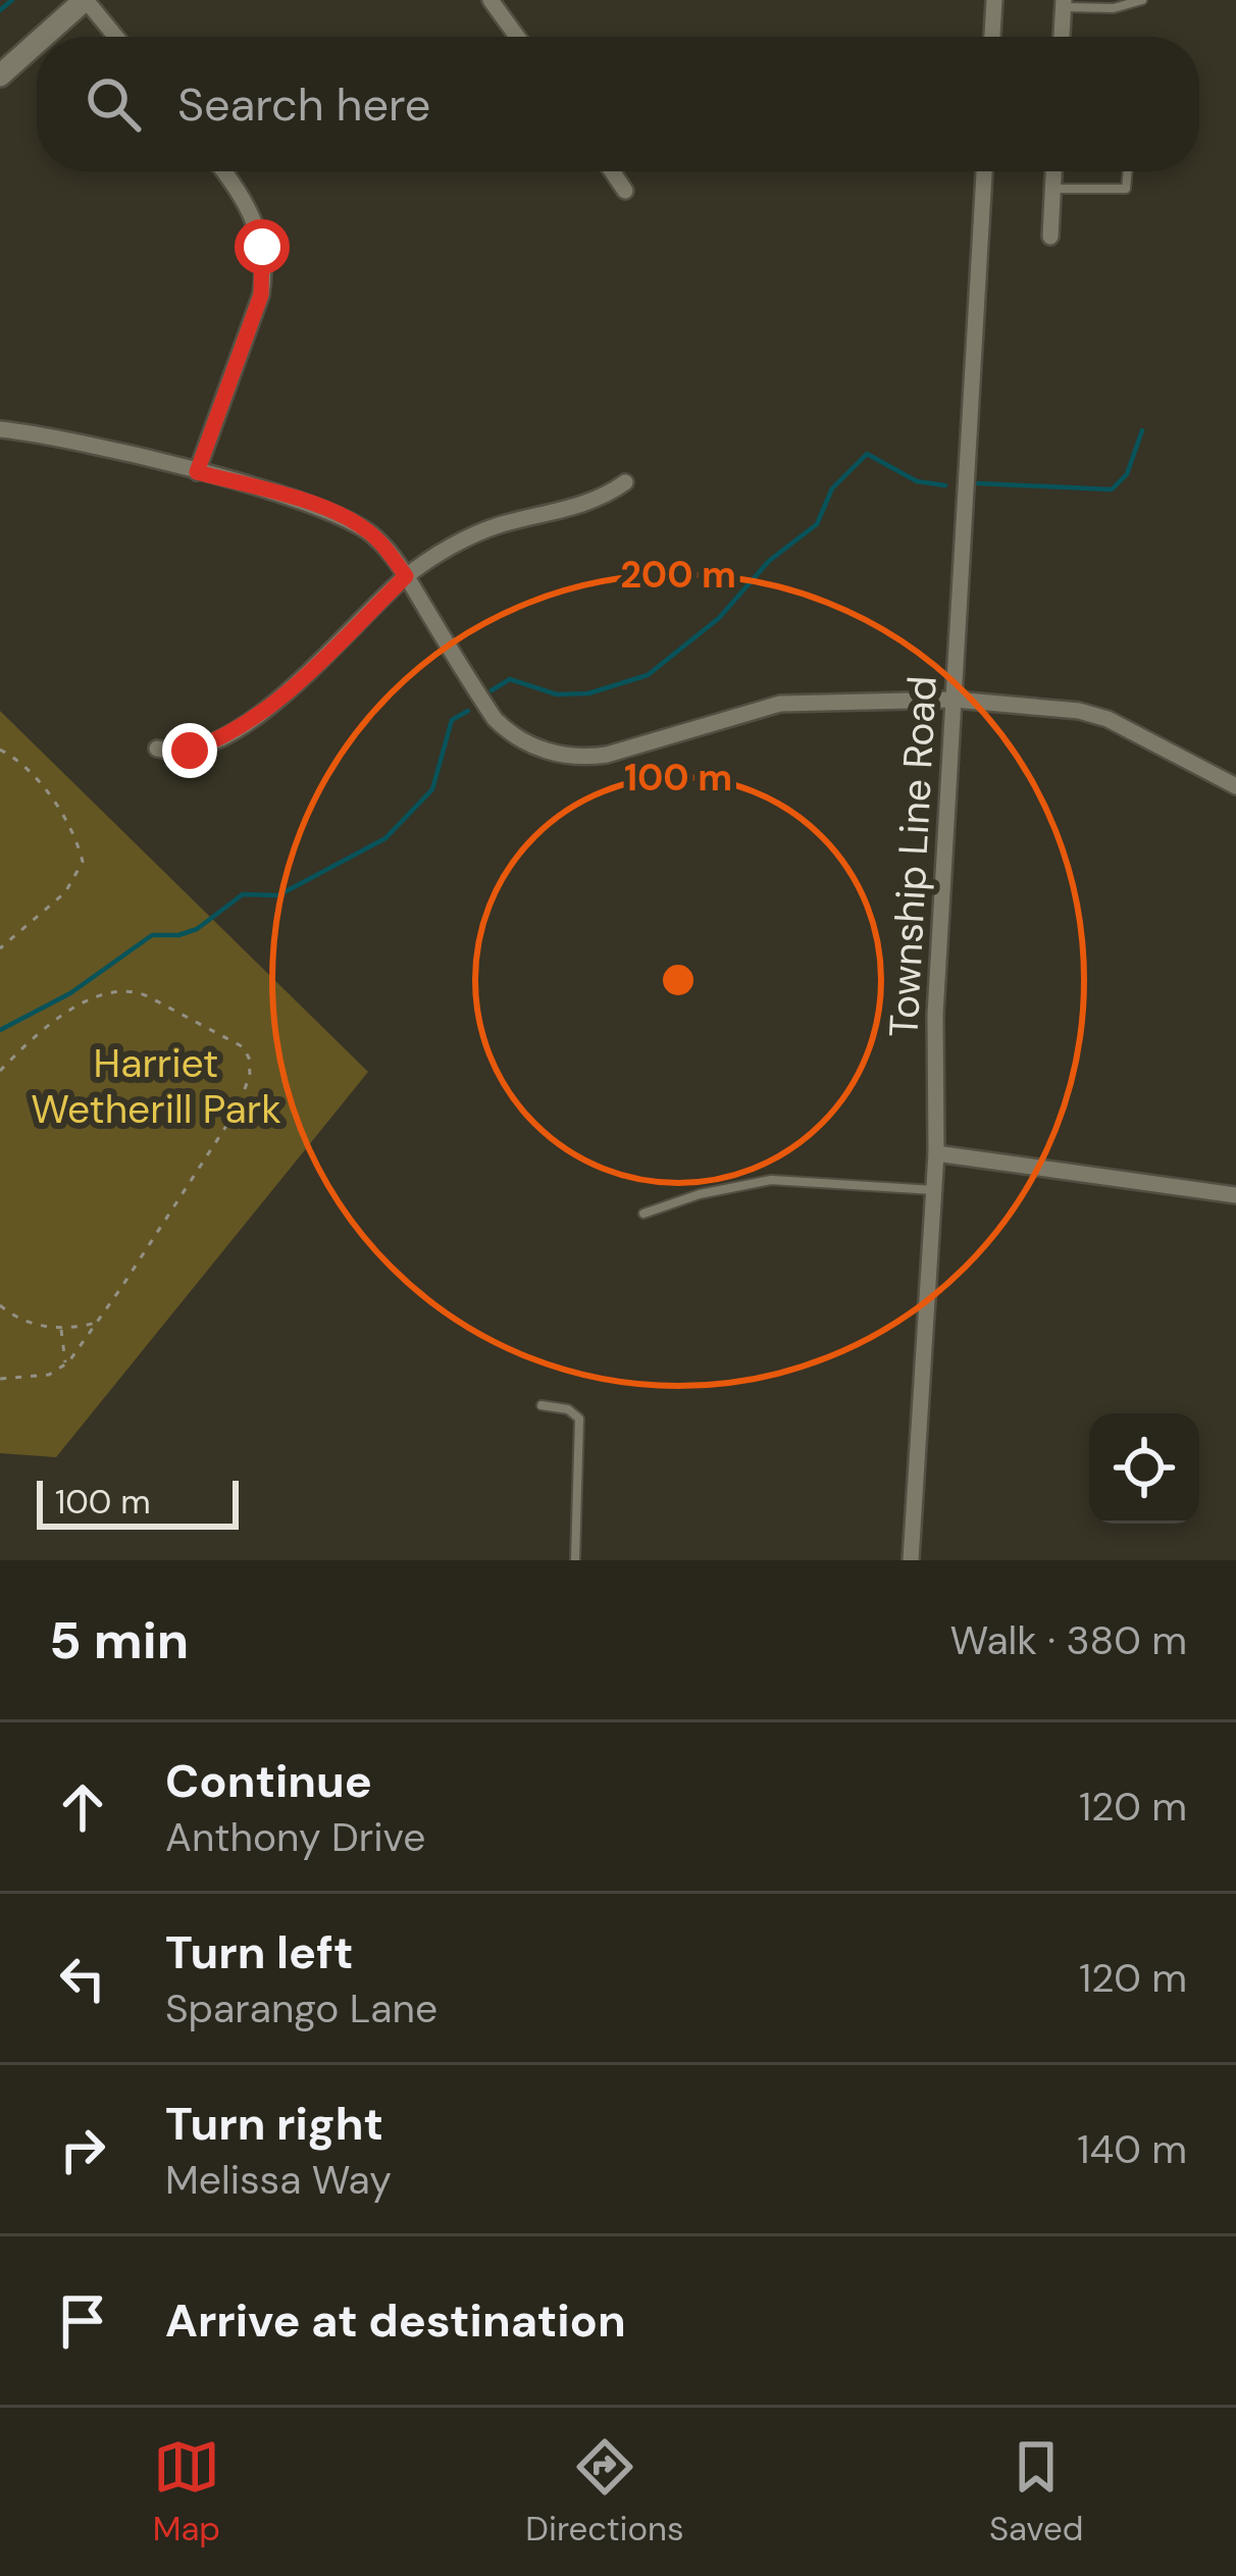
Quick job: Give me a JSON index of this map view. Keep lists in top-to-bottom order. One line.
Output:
{"streets":{"street":["Township Line Road"]},"parks":["Harriet Wetherill Park"],"scale_bar":"100 m","page":{"search":"Search here","scale":"100 m","heading":["5 min","Walk · 380 m"],"list":[["Continue","Anthony Drive","120 m"],["Turn left","Sparango Lane","120 m"],["Turn right","Melissa Way","140 m"],"Arrive at destination"],"nav":["Map","Directions","Saved"]},"rings":["200 m","100 m"]}
